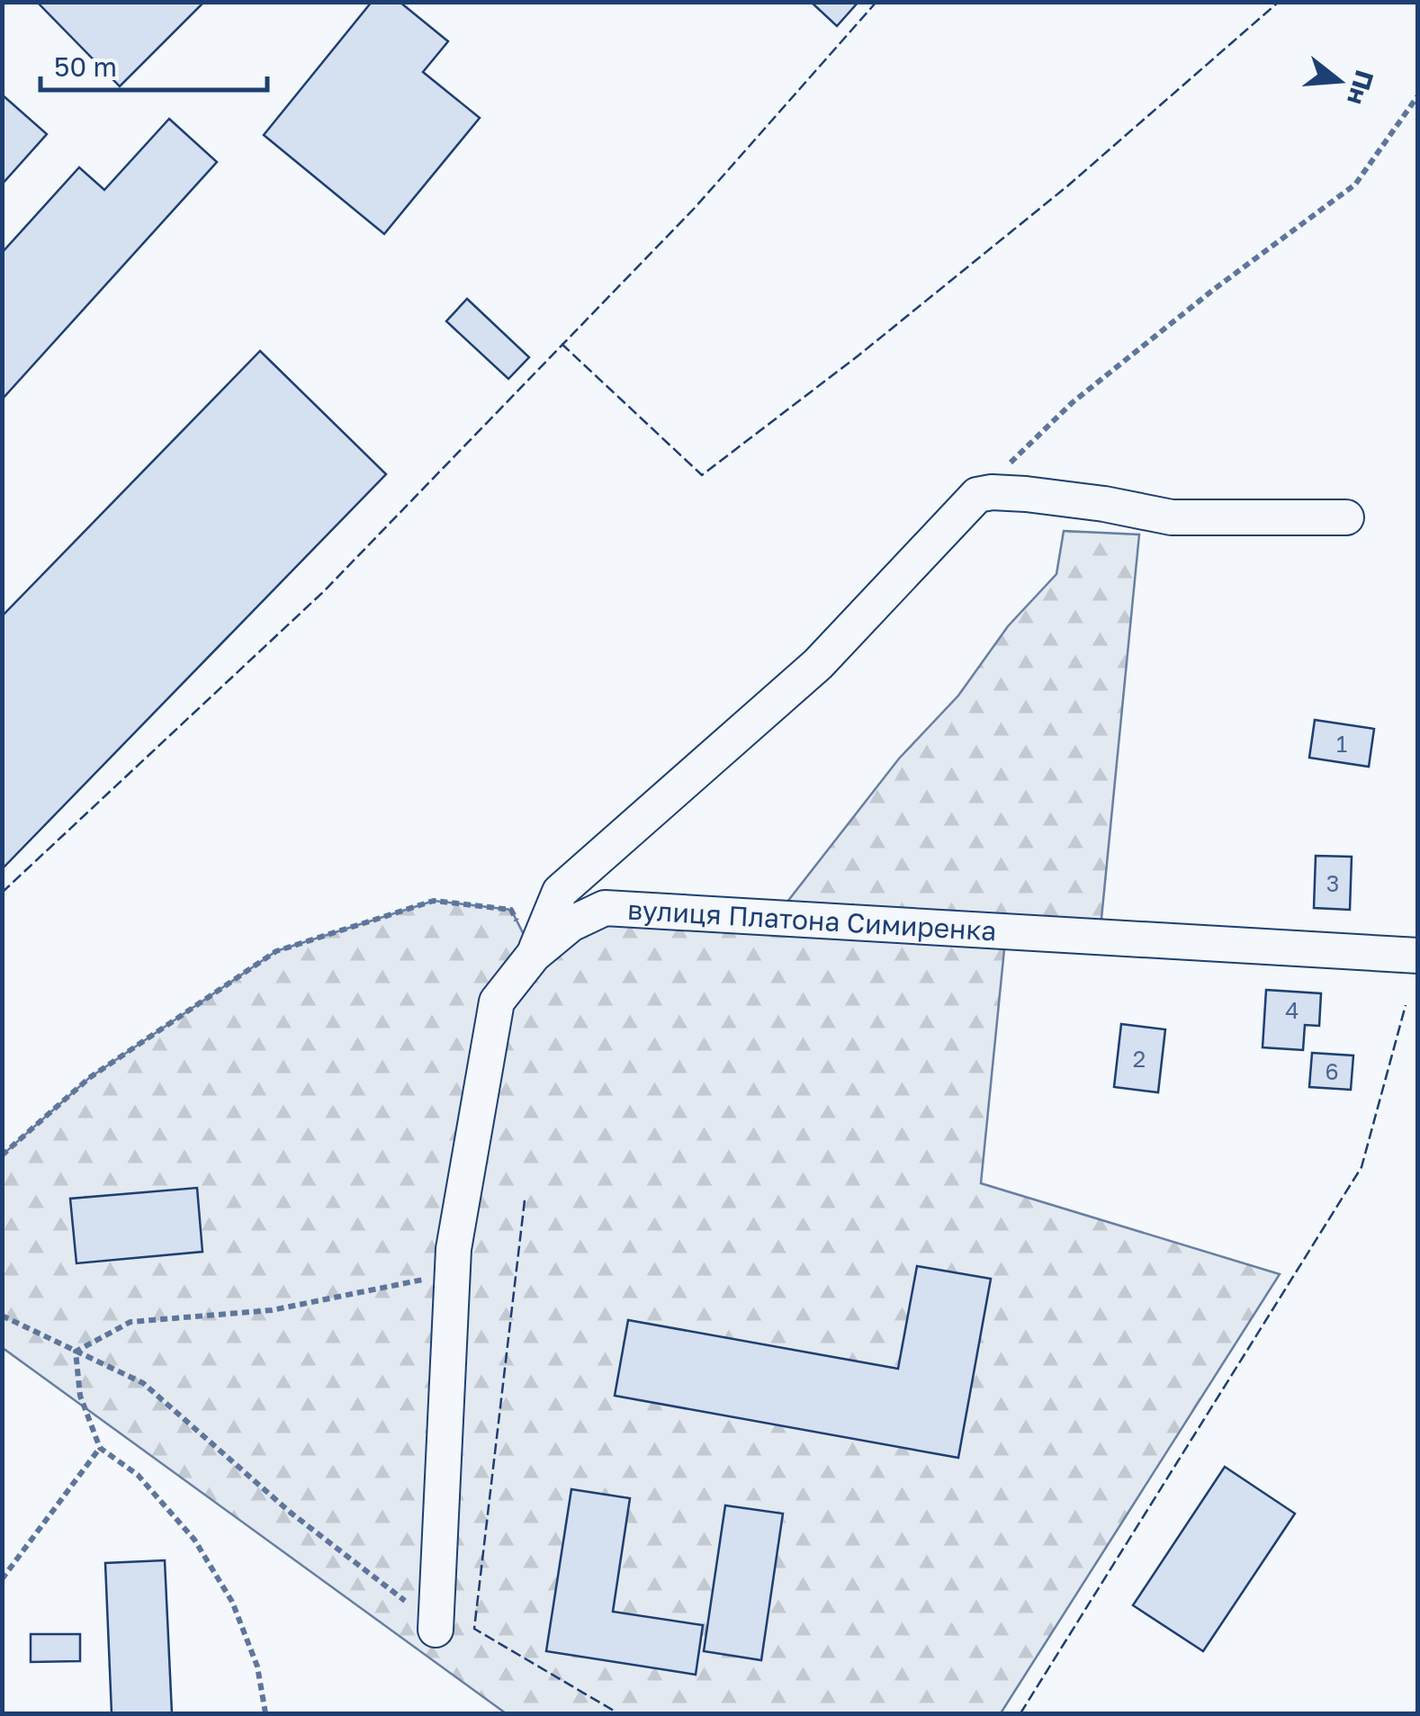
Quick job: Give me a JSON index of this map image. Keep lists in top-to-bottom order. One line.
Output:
{"streets":{"street":["вулиця Платона Симиренка"]},"house_numbers":["1","3","4","2","6"],"scale_bar":"50 m","north":"right"}
